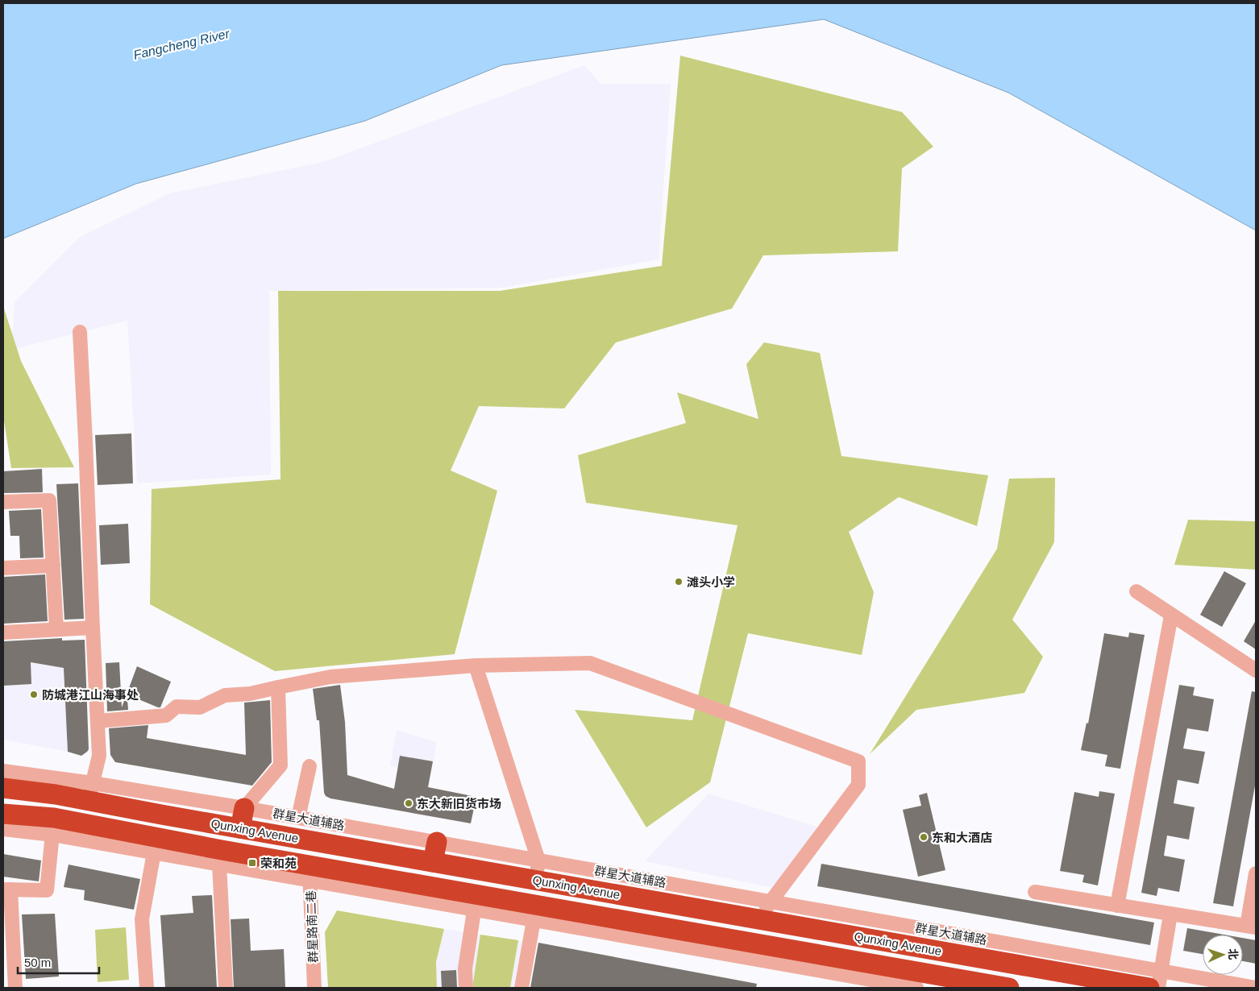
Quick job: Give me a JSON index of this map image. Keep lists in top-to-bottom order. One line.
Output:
{"streets":{"highway":["Qunxing Avenue"],"street":["群星大道辅路","群星路南二巷"]},"crossings":[["群星大道辅路","Qunxing Avenue"],["Qunxing Avenue","群星路南二巷"]],"water":["Fangcheng River"],"places":{"other":["滩头小学","防城港江山海事处","东大新旧货市场","东和大酒店"],"transit":["荣和苑"]},"scale_bar":"50 m","north":"right"}
